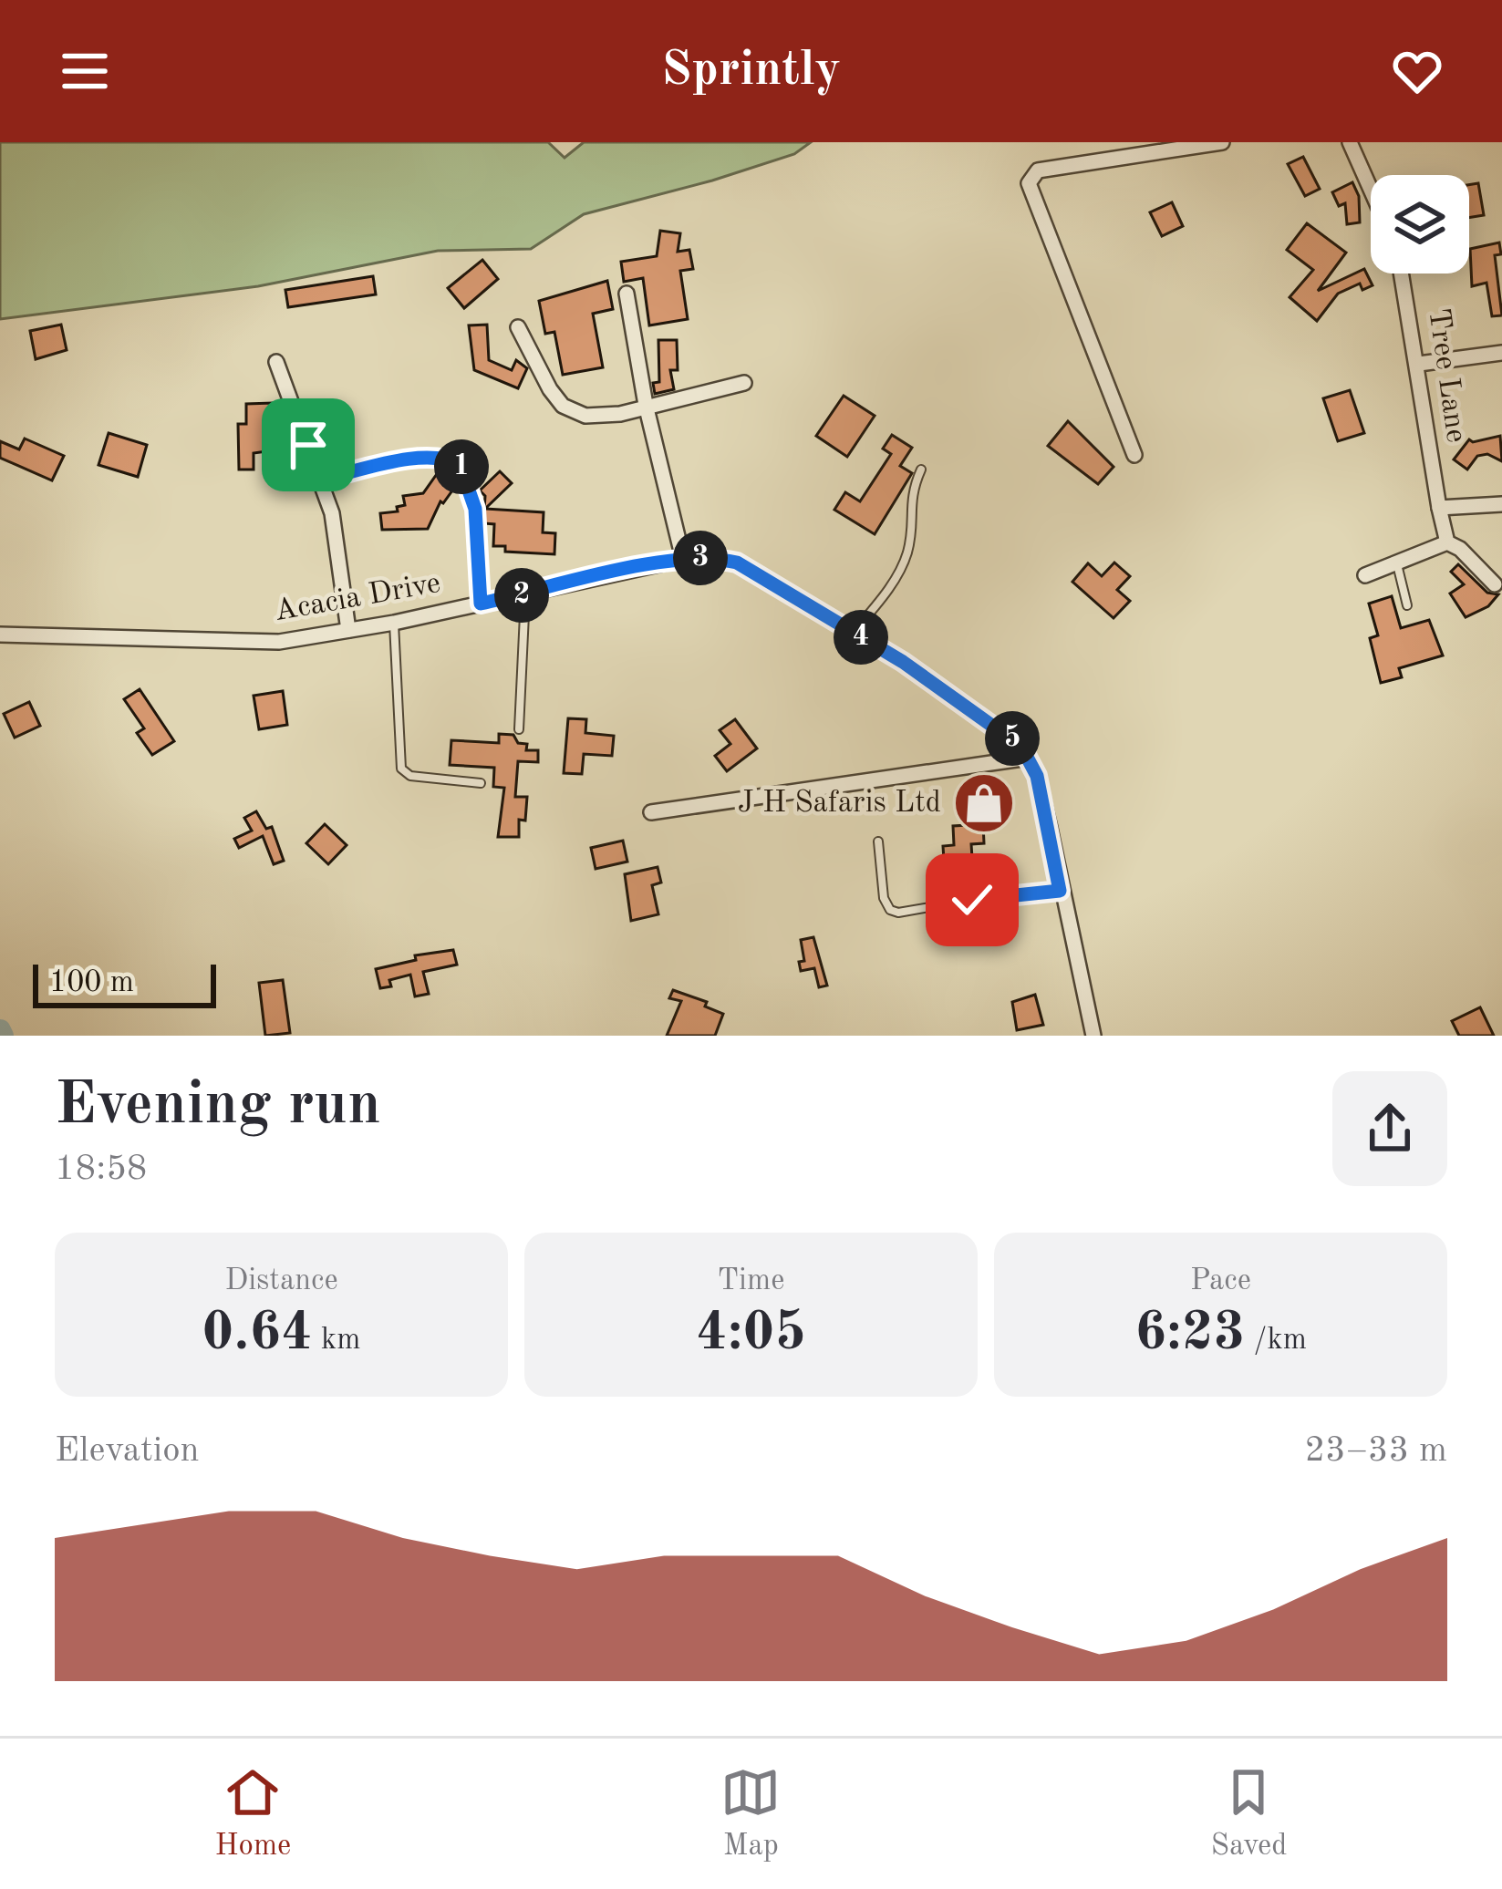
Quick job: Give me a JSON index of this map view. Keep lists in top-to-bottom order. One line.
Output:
{"streets":{"street":["Tree Lane","Acacia Drive"]},"places":{"shop":["J H Safaris Ltd"]},"scale_bar":"100 m","page":{"header":"Sprintly","pins":["1","3","2","4","5"],"scale":"100 m","heading":["Evening run","18:58"],"stats":[["Distance","0.64 km"],["Time","4:05"],["Pace","6:23 /km"]],"chart":["Elevation","23–33 m"],"tabs":["Home","Map","Saved"]}}
